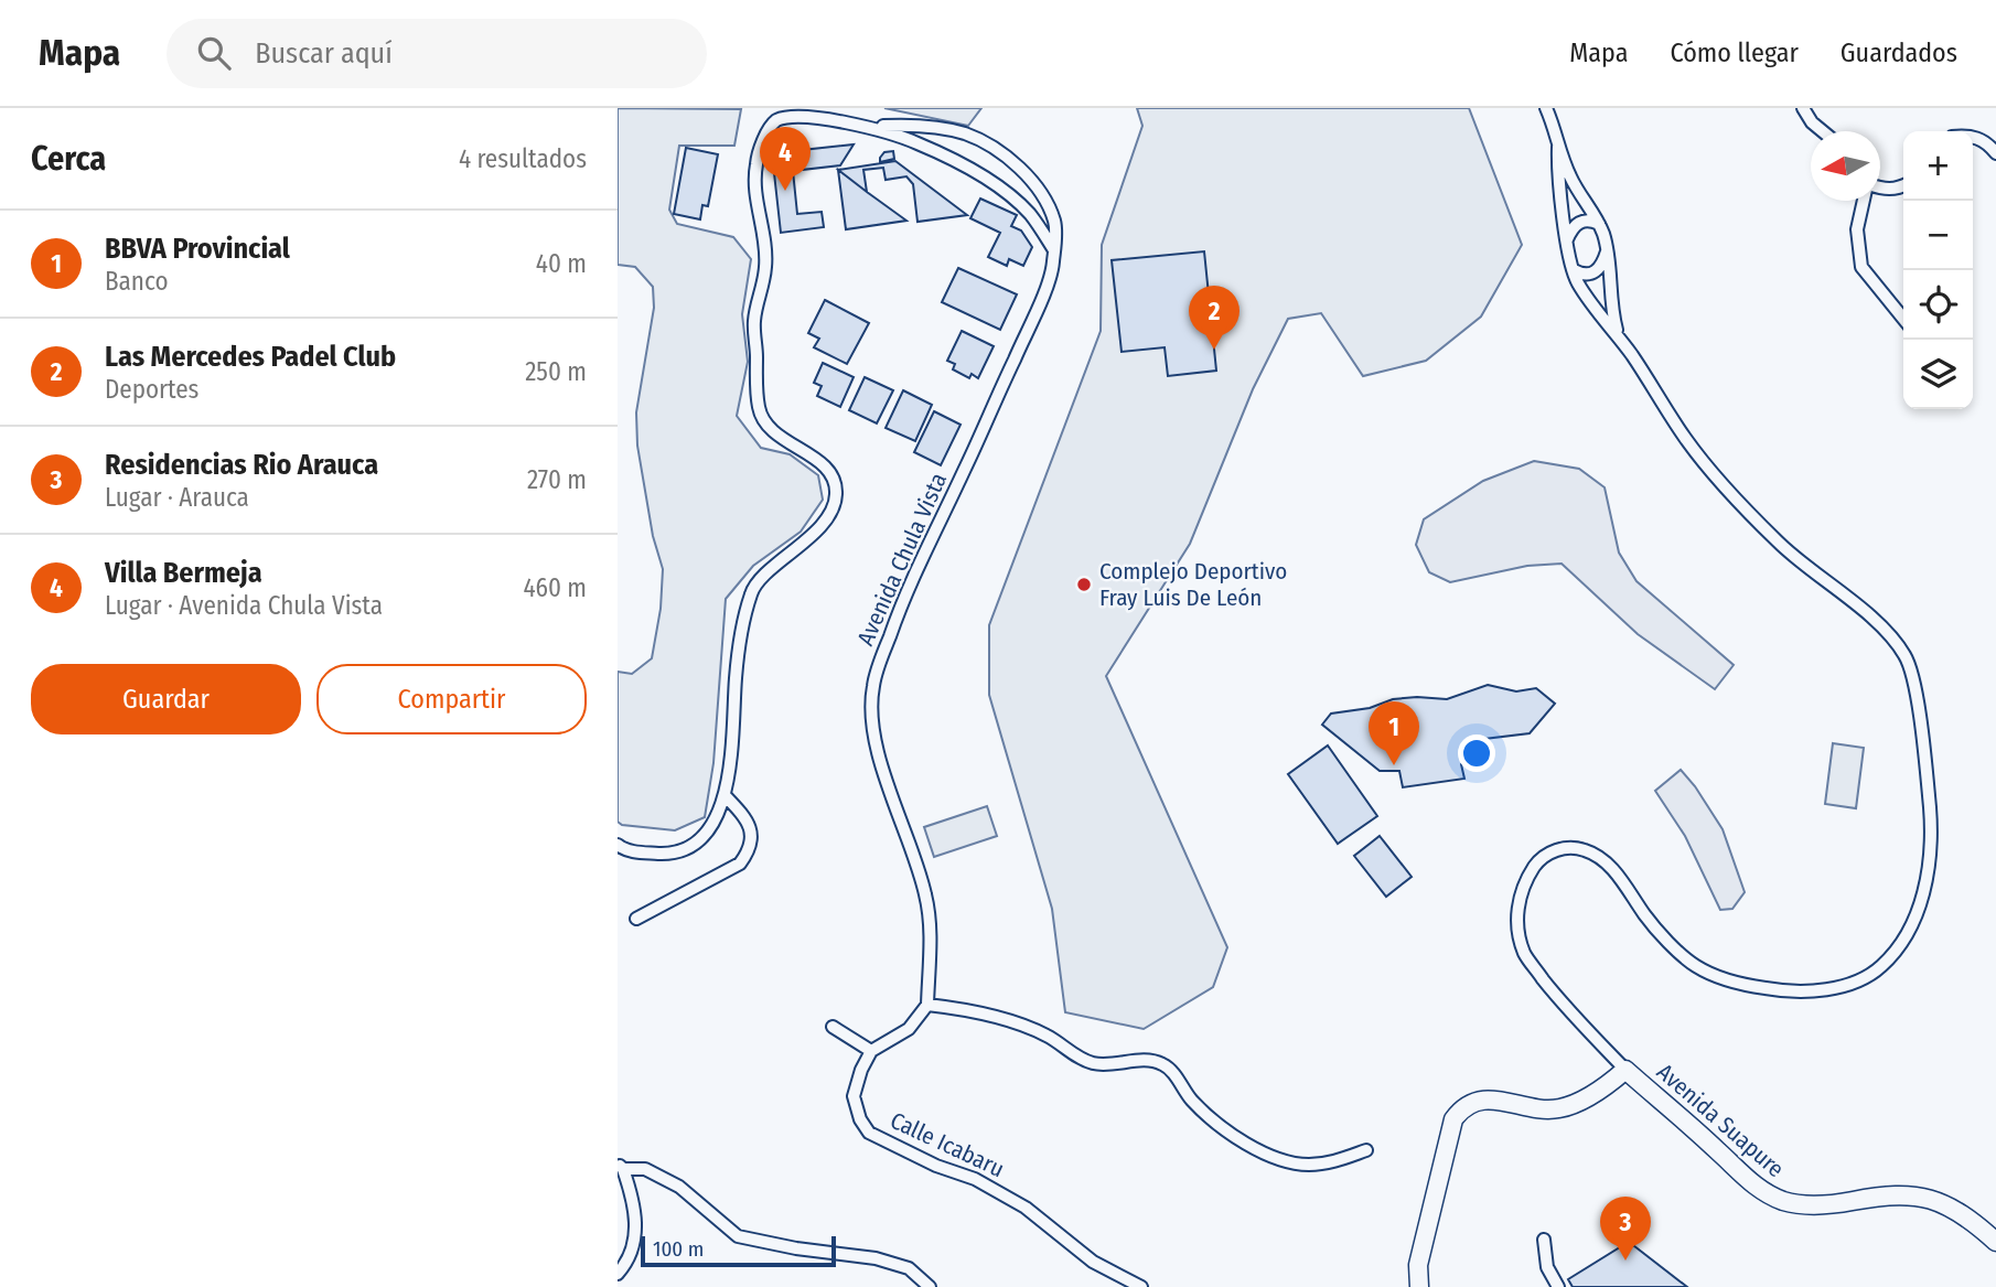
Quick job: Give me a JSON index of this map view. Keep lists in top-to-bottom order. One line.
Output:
{"streets":{"street":["Avenida Chula Vista","Avenida Suapure","Calle Icabaru"]},"places":["Complejo Deportivo Fray Luis De León"],"scale_bar":"100 m","north":"left","page":{"header":"Mapa","search":"Buscar aquí","nav":["Mapa","Cómo llegar","Guardados"],"heading":["Cerca","4 resultados"],"pins":["4","2","1","3"],"map_buttons":["+","−"],"list":[{"mark":"1","name":"BBVA Provincial","note":"Banco","value":"40 m"},{"mark":"2","name":"Las Mercedes Padel Club","note":"Deportes","value":"250 m"},{"mark":"3","name":"Residencias Rio Arauca","note":"Lugar · Arauca","value":"270 m"},{"mark":"4","name":"Villa Bermeja","note":"Lugar · Avenida Chula Vista","value":"460 m"}],"buttons":["Guardar","Compartir"],"scale":"100 m"}}
